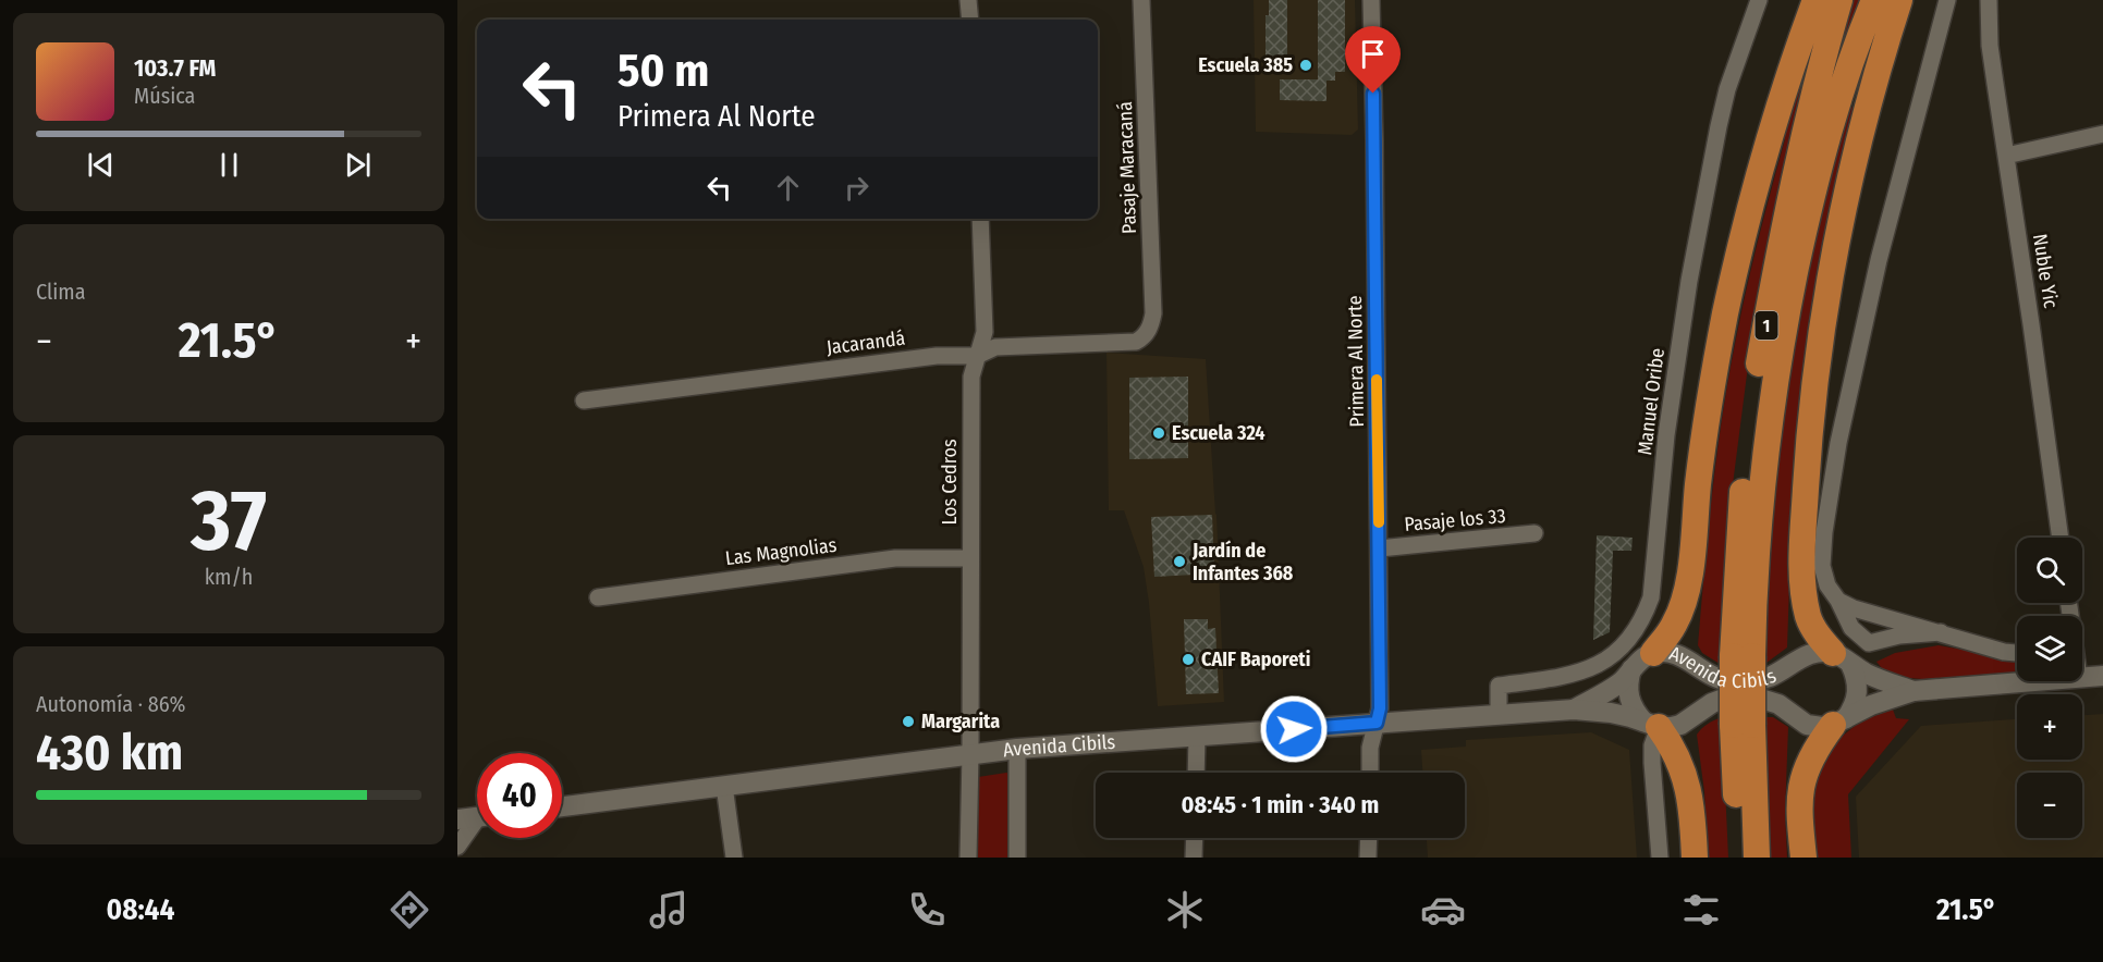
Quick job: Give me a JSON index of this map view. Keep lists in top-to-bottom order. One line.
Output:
{"streets":{"highway":["1"],"street":["Pasaje Maracaná","Nuble Yic","Jacarandá","Primera Al Norte","Manuel Oribe","Los Cedros","Pasaje los 33","Las Magnolias","Avenida Cibils"]},"crossings":[["Pasaje Maracaná","Jacarandá"],["Jacarandá","Los Cedros"],["Primera Al Norte","Pasaje los 33"],["Primera Al Norte","Avenida Cibils"],["Manuel Oribe","Avenida Cibils"],["Los Cedros","Las Magnolias"],["Los Cedros","Avenida Cibils"]],"places":["Escuela 385","Escuela 324","Jardín de Infantes 368","CAIF Baporeti","Margarita"],"page":{"turn":["50 m","Primera Al Norte"],"song":["103.7 FM","Música"],"tile":["Clima",["37","km/h"],["Autonomía · 86%","430 km"]],"heat":["−","21.5°","+"],"map_buttons":["+","−"],"limit":"40","trip":"08:45 · 1 min · 340 m","tabs":["08:44","21.5°"]}}
